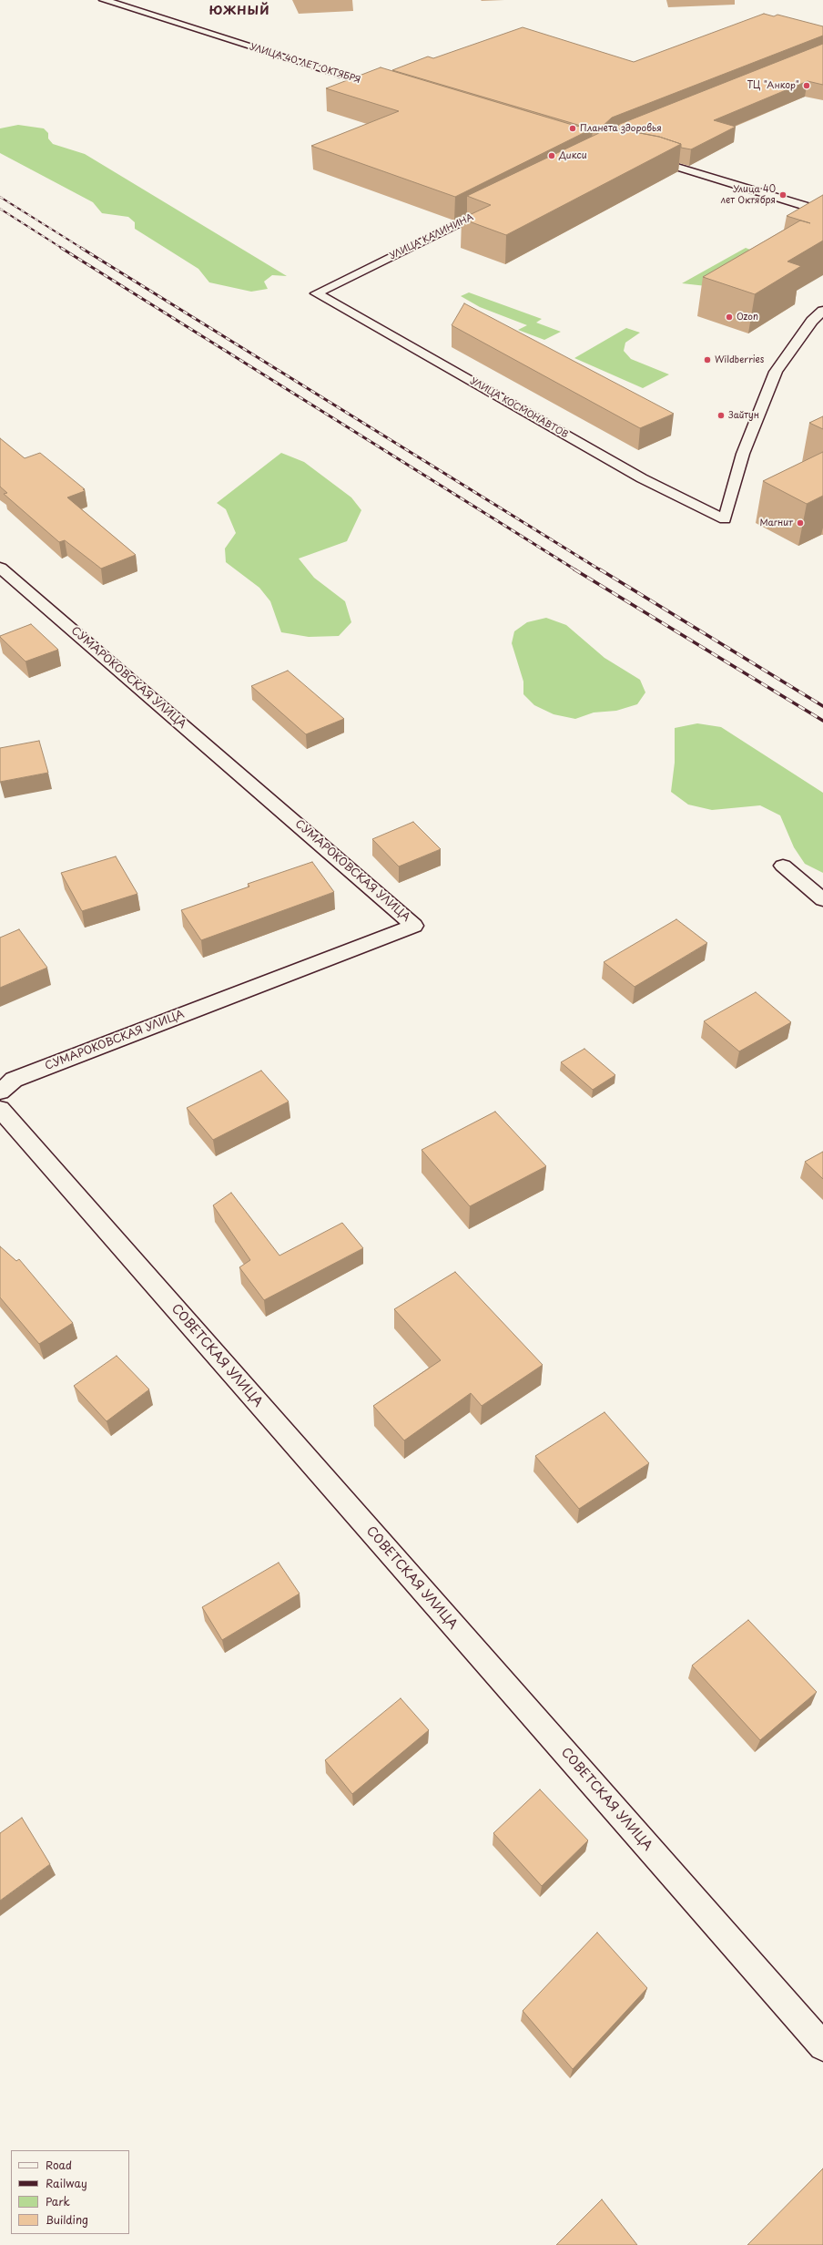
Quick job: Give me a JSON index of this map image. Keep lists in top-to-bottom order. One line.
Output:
{"streets":{"street":["УЛИЦА 40 ЛЕТ ОКТЯБРЯ","УЛИЦА КАЛИНИНА","УЛИЦА КОСМОНАВТОВ","СУМАРОКОВСКАЯ УЛИЦА","СОВЕТСКАЯ УЛИЦА"]},"crossings":[["УЛИЦА КАЛИНИНА","УЛИЦА КОСМОНАВТОВ"]],"districts":["ЮЖНЫЙ"],"places":["ТЦ \"Анкор\"","Планета здоровья","Дикси","Улица 40 лет Октября","Ozon","Wildberries","Зайтун","Магнит"],"legend":["Road","Railway","Park","Building"]}
